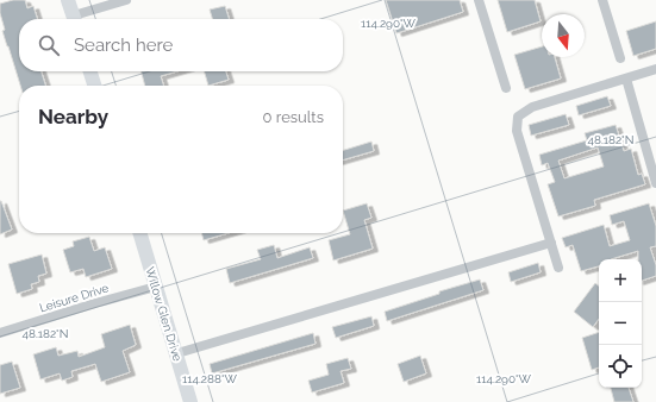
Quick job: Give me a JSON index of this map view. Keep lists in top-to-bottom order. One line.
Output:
{"streets":{"main road":["Willow Glen Drive"],"street":["Leisure Drive"]},"crossings":[["Leisure Drive","Willow Glen Drive"]],"north":"bottom","page":{"search":"Search here","heading":["Nearby","0 results"],"map_buttons":["+","−"]},"coordinates":["114.290°W","48.182°N","114.288°W"]}
